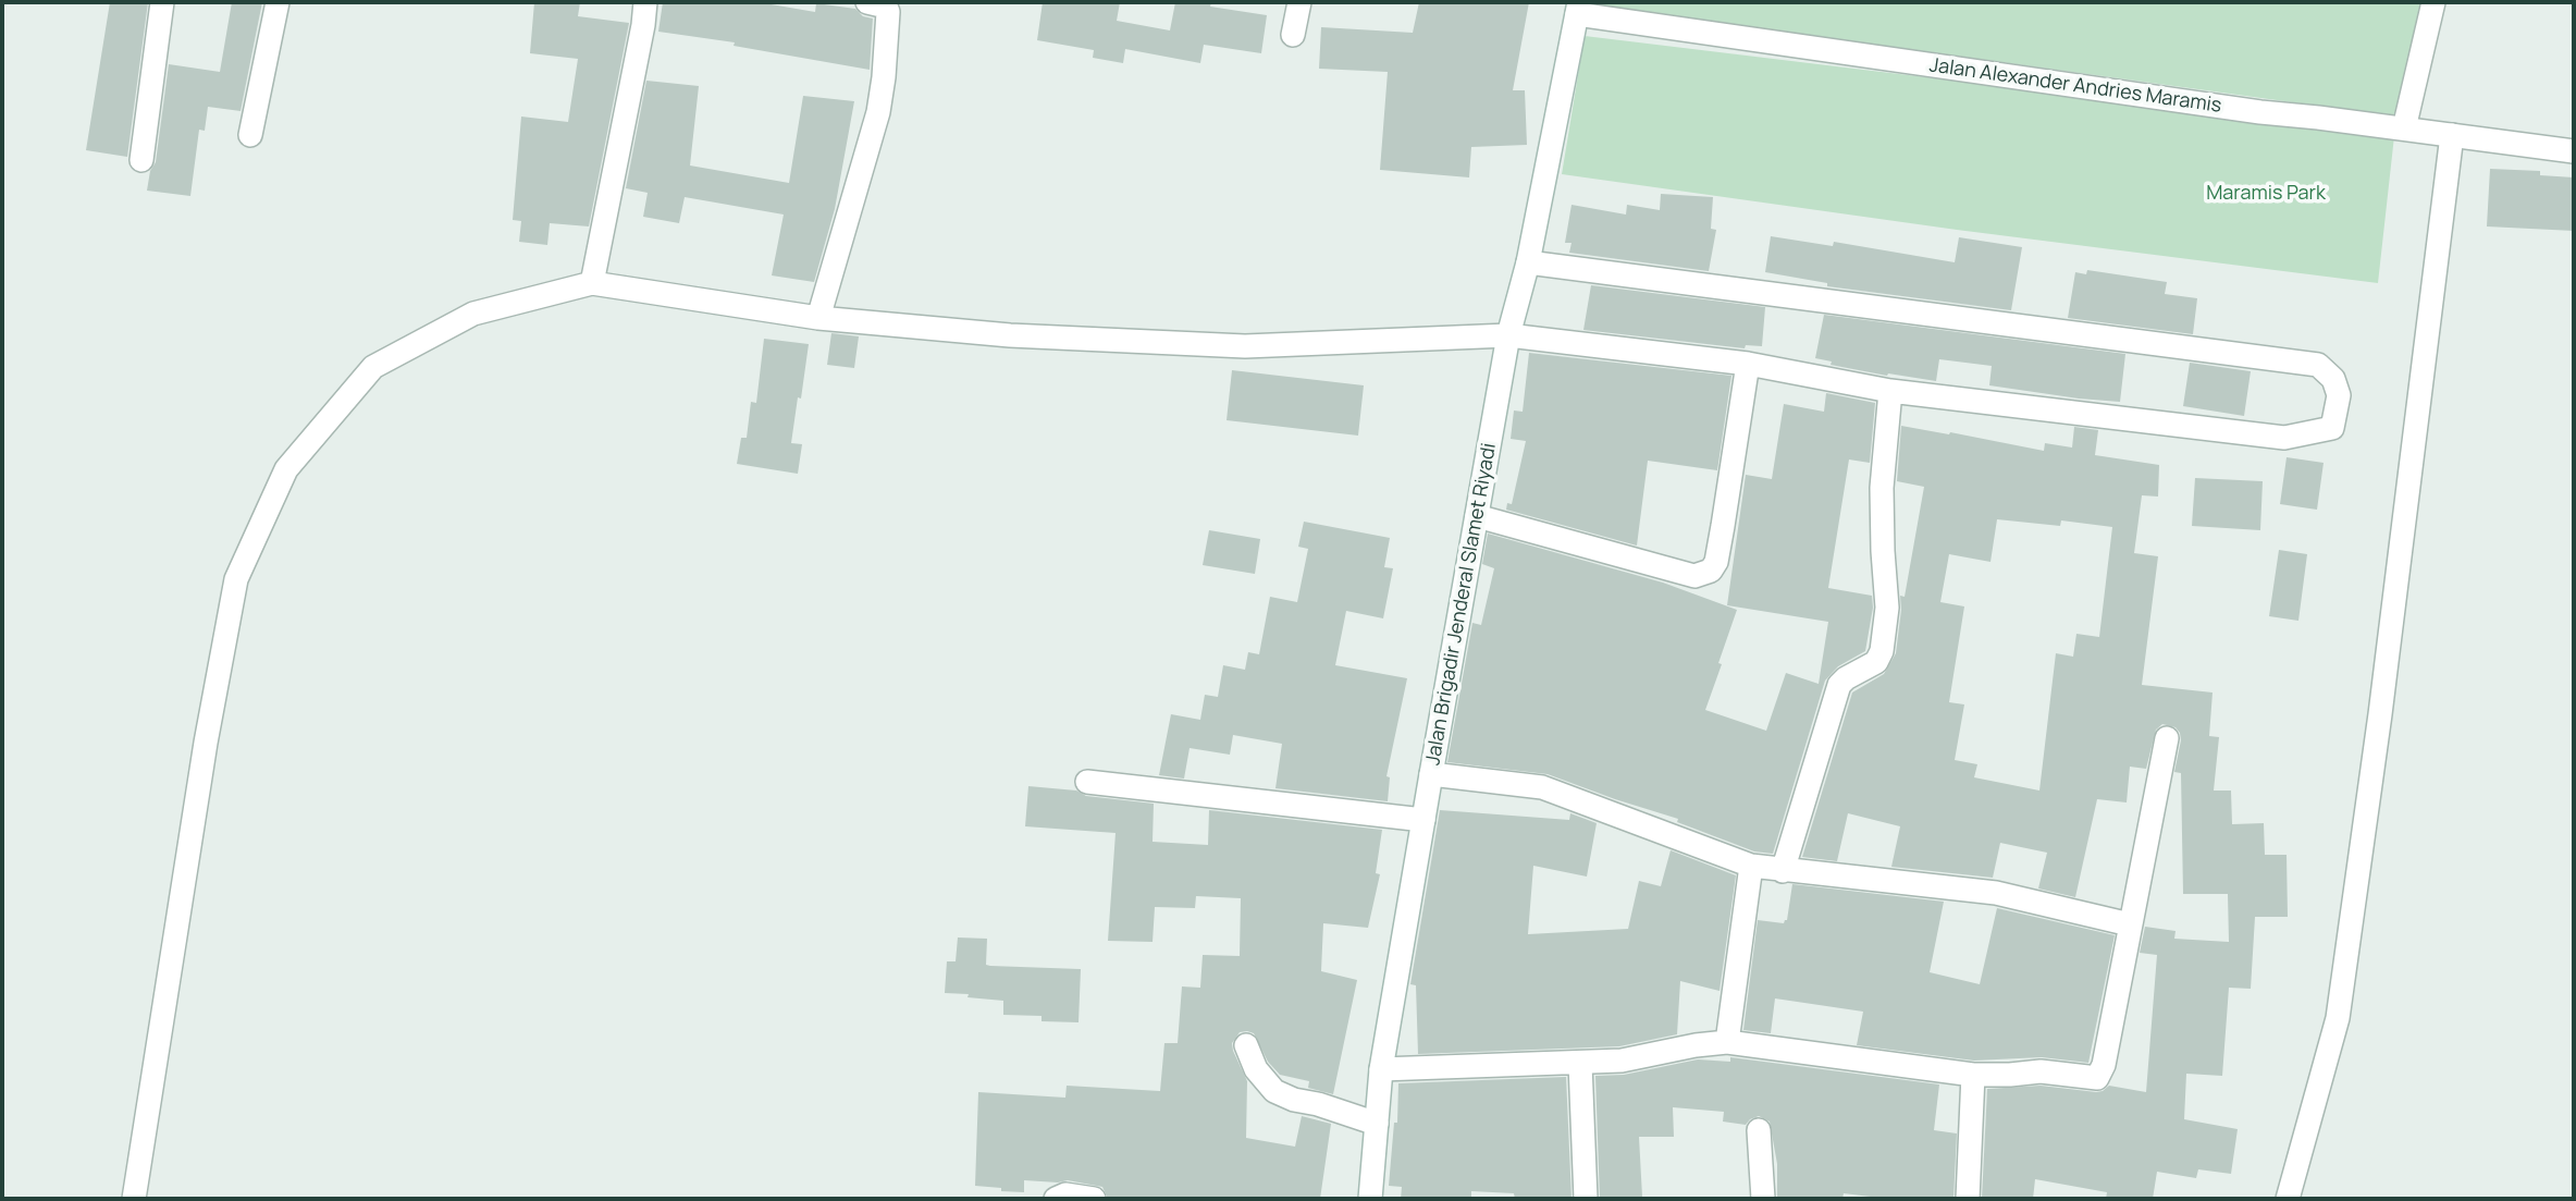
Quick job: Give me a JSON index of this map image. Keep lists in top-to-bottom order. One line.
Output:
{"streets":{"street":["Jalan Alexander Andries Maramis","Jalan Brigadir Jenderal Slamet Riyadi"]},"crossings":[["Jalan Alexander Andries Maramis","Jalan Brigadir Jenderal Slamet Riyadi"]],"parks":["Maramis Park"]}
